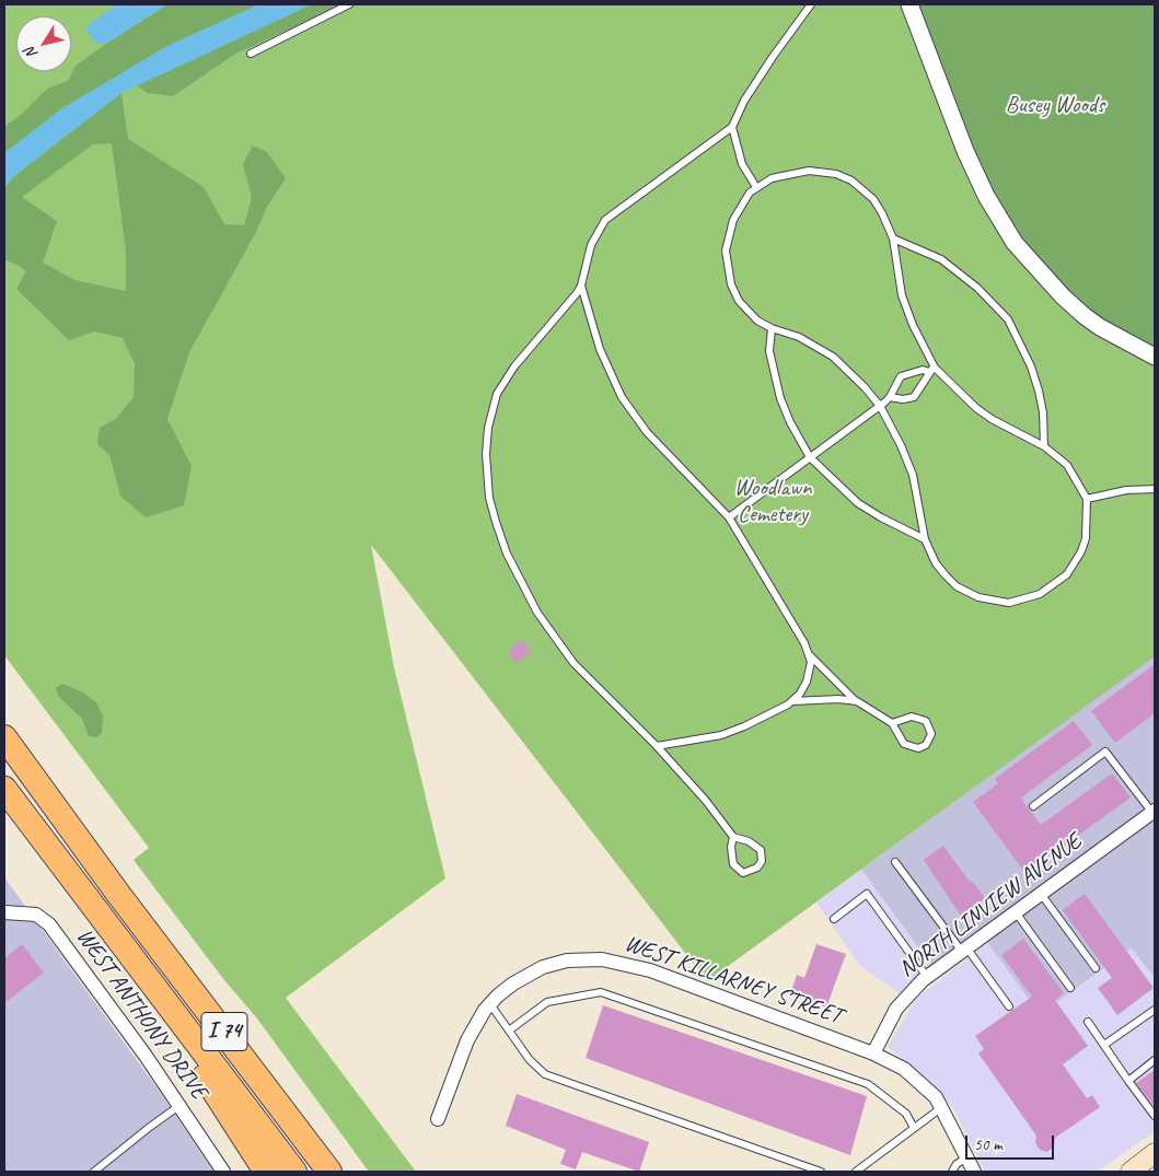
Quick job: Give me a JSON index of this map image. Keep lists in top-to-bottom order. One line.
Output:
{"streets":{"highway":["I 74"],"street":["NORTH LINVIEW AVENUE","WEST KILLARNEY STREET","WEST ANTHONY DRIVE"]},"crossings":[["NORTH LINVIEW AVENUE","WEST KILLARNEY STREET"]],"parks":["Busey Woods","Woodlawn Cemetery"],"scale_bar":"50 m","north":"bottom left"}
